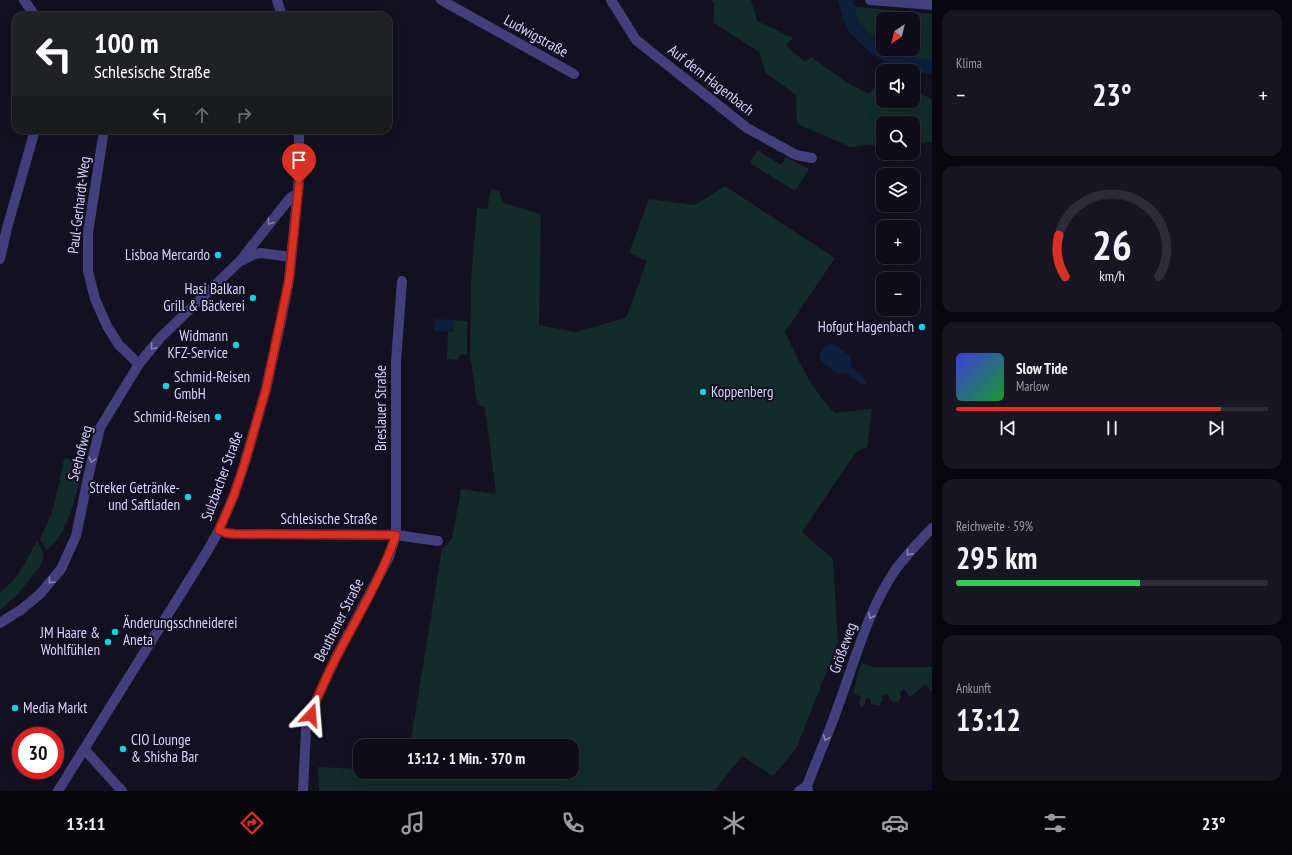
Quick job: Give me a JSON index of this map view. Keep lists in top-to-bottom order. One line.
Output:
{"streets":{"street":["Ludwigstraße","Auf dem Hagenbach","Paul-Gerhardt-Weg","Breslauer Straße","Seehofweg","Sulzbacher Straße","Schlesische Straße","Beuthener Straße","Größeweg"]},"crossings":[["Paul-Gerhardt-Weg","Seehofweg"],["Breslauer Straße","Schlesische Straße"],["Breslauer Straße","Beuthener Straße"],["Seehofweg","Sulzbacher Straße"],["Sulzbacher Straße","Schlesische Straße"],["Schlesische Straße","Beuthener Straße"]],"one_way":["Seehofweg","Größeweg"],"places":["Lisboa Mercardo","Hasi Balkan Grill & Bäckerei","Hofgut Hagenbach","Widmann KFZ-Service","Schmid-Reisen GmbH","Koppenberg","Schmid-Reisen","Streker Getränke- und Saftladen","Änderungsschneiderei Aneta","JM Haare & Wohlfühlen","Media Markt","CIO Lounge & Shisha Bar"],"north":"bottom left","page":{"tile":["Klima",["Reichweite · 59%","295 km"],["Ankunft","13:12"]],"map_buttons":["+","−"],"turn":["100 m","Schlesische Straße"],"heat":["−","23°","+"],"song":["Slow Tide","Marlow"],"limit":"30","trip":"13:12 · 1 Min. · 370 m","tabs":["13:11","23°"],"gauge":["26","km/h"]}}
